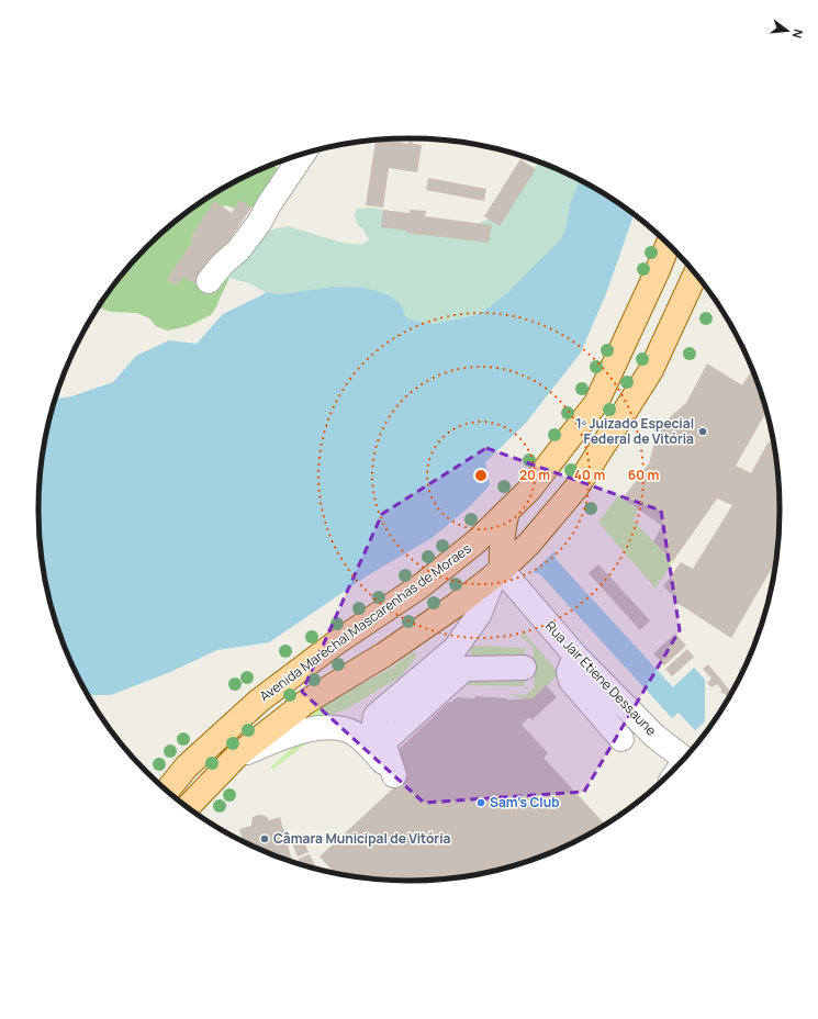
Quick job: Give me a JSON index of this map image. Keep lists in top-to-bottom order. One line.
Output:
{"streets":{"main road":["Avenida Marechal Mascarenhas de Moraes"],"street":["Rua Jair Etiene Dessaune"]},"places":["1º Juizado Especial Federal de Vitória","Sam's Club","Câmara Municipal de Vitória"],"north":"right","rings":["20 m","40 m","60 m"]}
